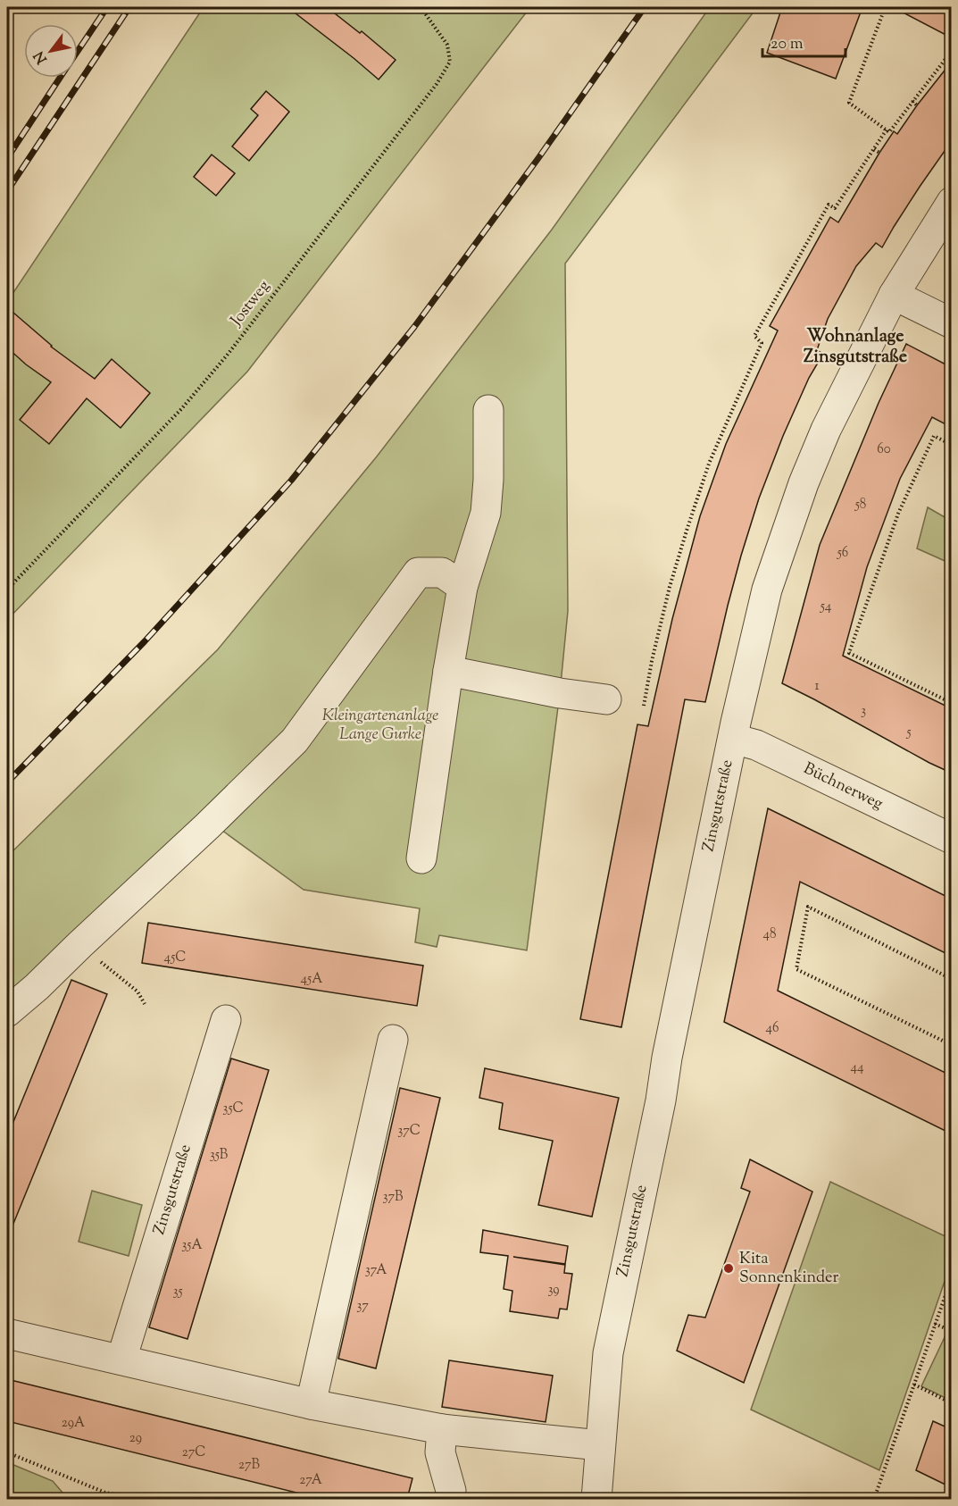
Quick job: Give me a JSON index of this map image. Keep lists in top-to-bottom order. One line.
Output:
{"streets":{"street":["Büchnerweg","Zinsgutstraße"],"path":["Jostweg"]},"crossings":[["Büchnerweg","Zinsgutstraße"]],"districts":["Wohnanlage Zinsgutstraße"],"parks":["Kleingartenanlage Lange Gurke"],"places":["Kita Sonnenkinder"],"house_numbers":["60","58","56","54","1","3","5","48","45C","45A","46","44","35C","37C","35B","37B","35A","37A","39","35","37","29A","29","27C","27B","27A"],"scale_bar":"20 m","north":"bottom left"}
